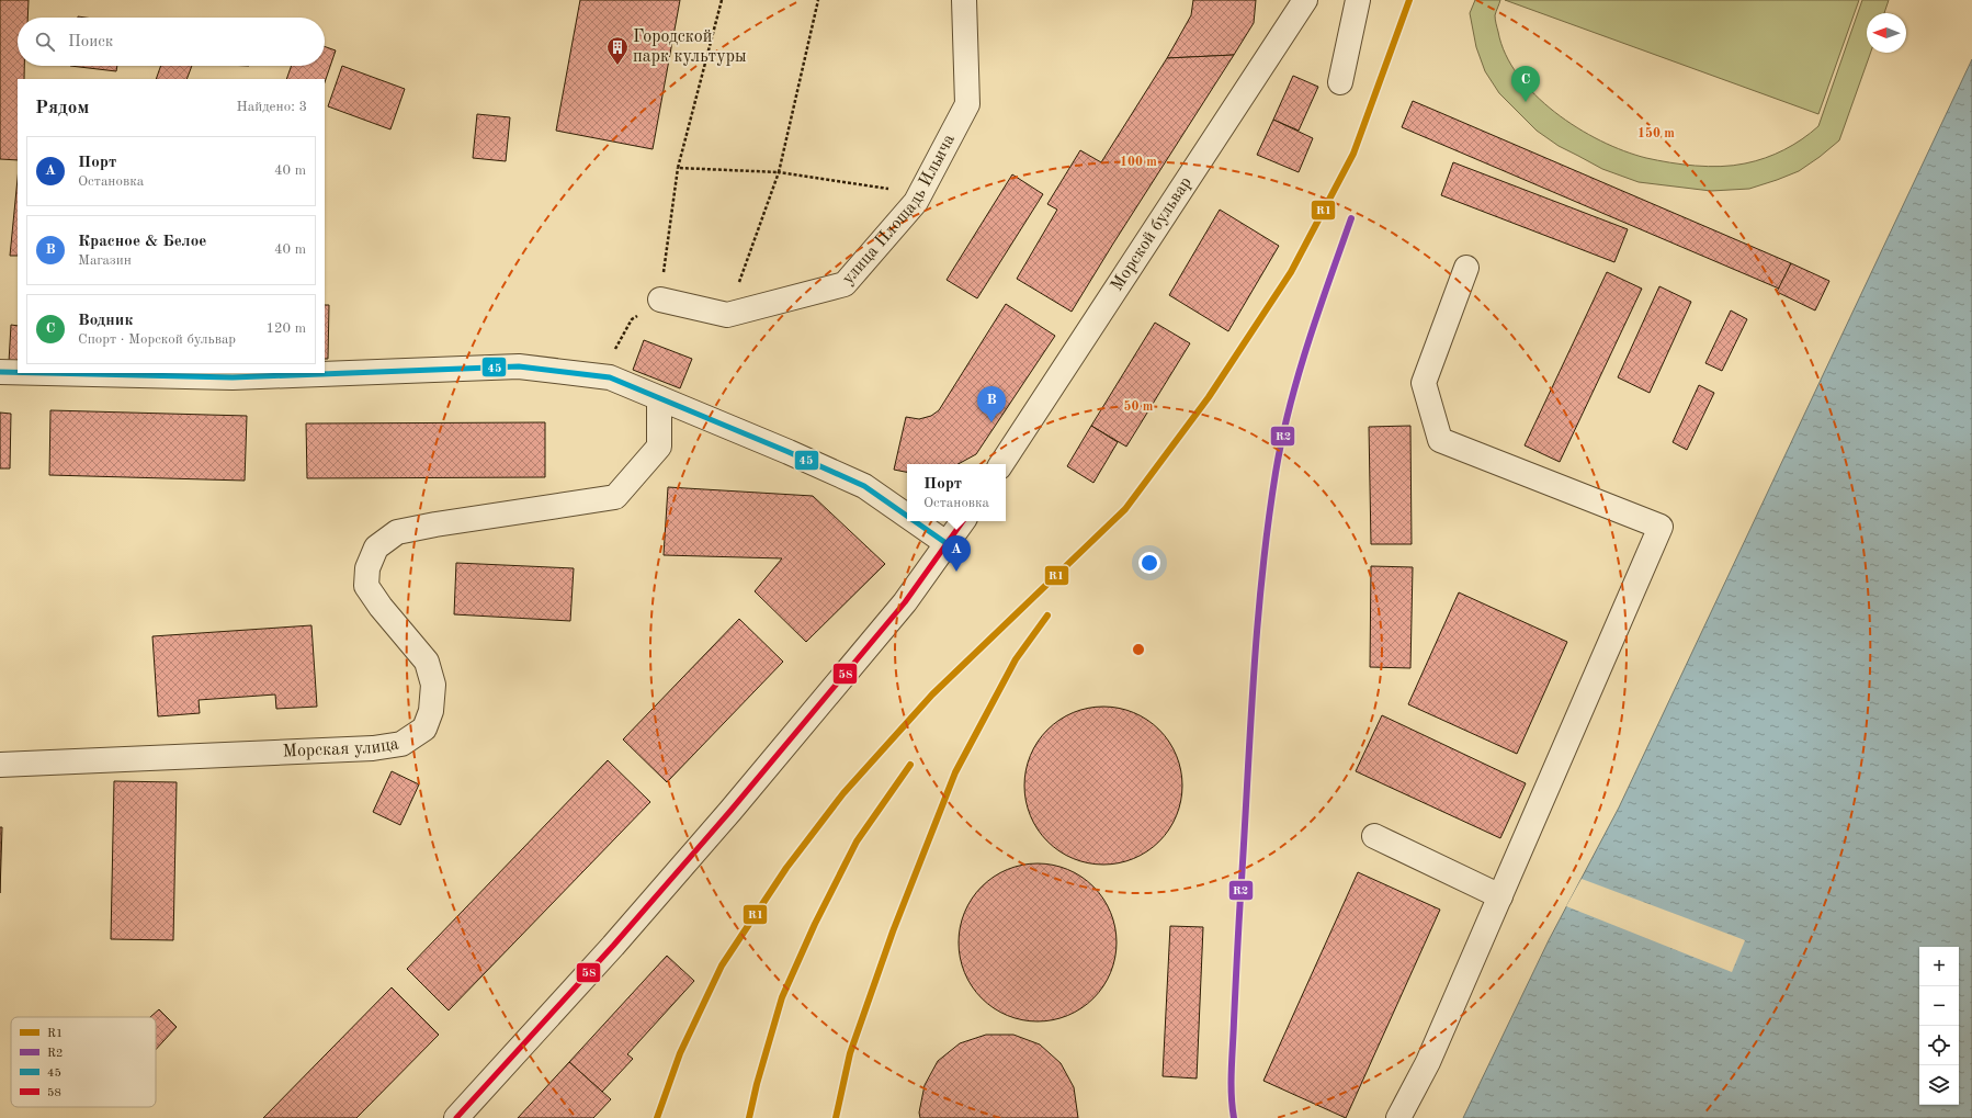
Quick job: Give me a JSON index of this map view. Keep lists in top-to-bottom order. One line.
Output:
{"streets":{"street":["улица Площадь Ильича","Морской бульвар","Морская улица"]},"places":{"building":["Городской парк культуры"]},"lines":["transit line R1","transit line R2","transit line 45","transit line 58"],"legend":["R1","R2","45","58"],"north":"left","page":{"search":"Поиск","pins":["C","B","A"],"heading":["Рядом","Найдено: 3"],"list":[{"mark":"A","name":"Порт","note":"Остановка","value":"40 m"},{"mark":"B","name":"Красное & Белое","note":"Магазин","value":"40 m"},{"mark":"C","name":"Водник","note":"Спорт · Морской бульвар","value":"120 m"}],"popup":["Порт","Остановка"],"map_buttons":["+","−"]},"rings":["150 m","100 m","50 m"]}
